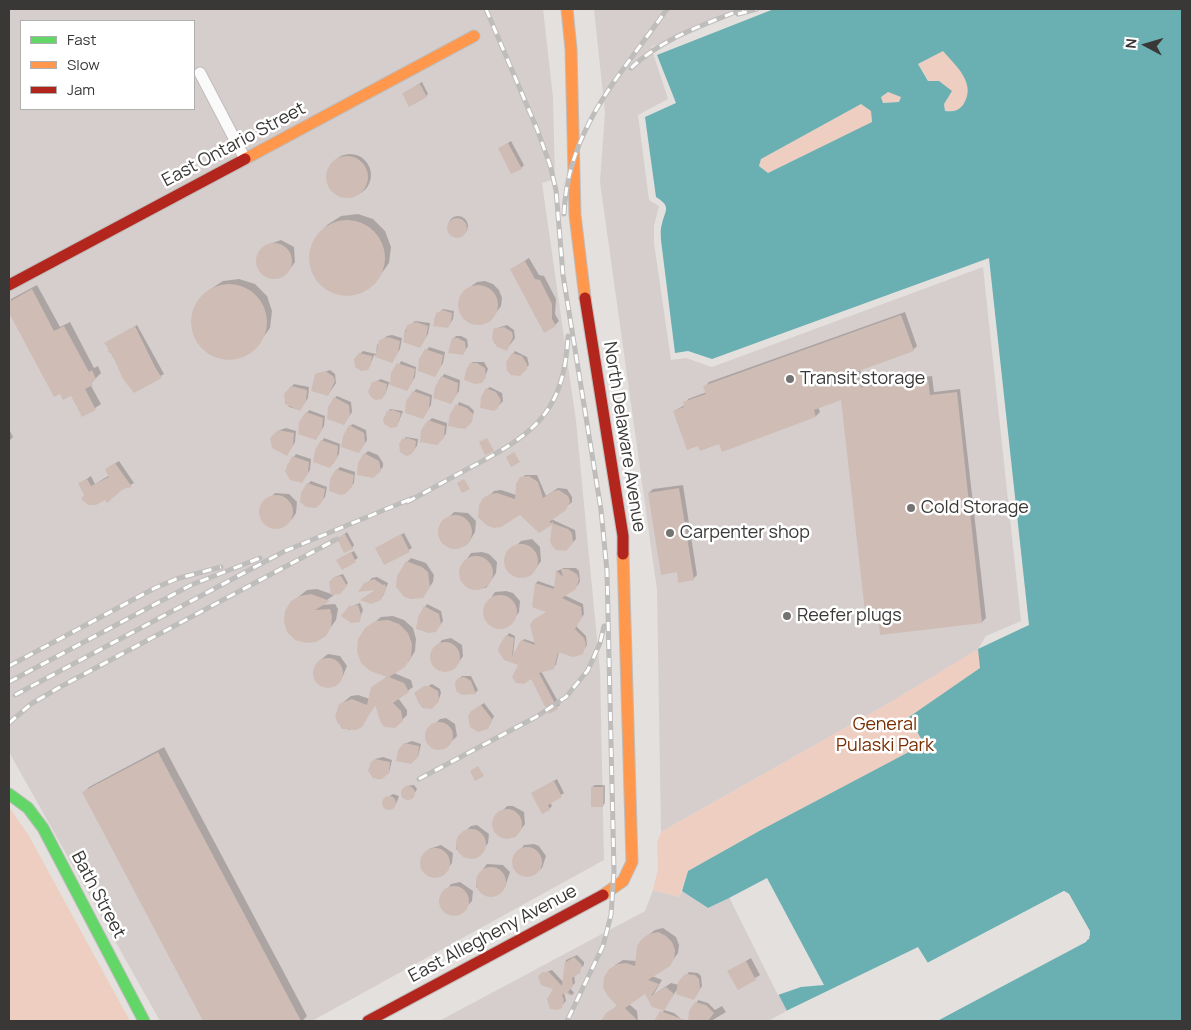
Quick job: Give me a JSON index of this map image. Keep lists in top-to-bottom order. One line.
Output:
{"streets":{"street":["East Ontario Street","North Delaware Avenue","Bath Street","East Allegheny Avenue"]},"crossings":[["North Delaware Avenue","East Allegheny Avenue"]],"parks":["General Pulaski Park"],"places":["Transit storage","Cold Storage","Carpenter shop","Reefer plugs"],"legend":["Fast","Slow","Jam"],"north":"left"}
